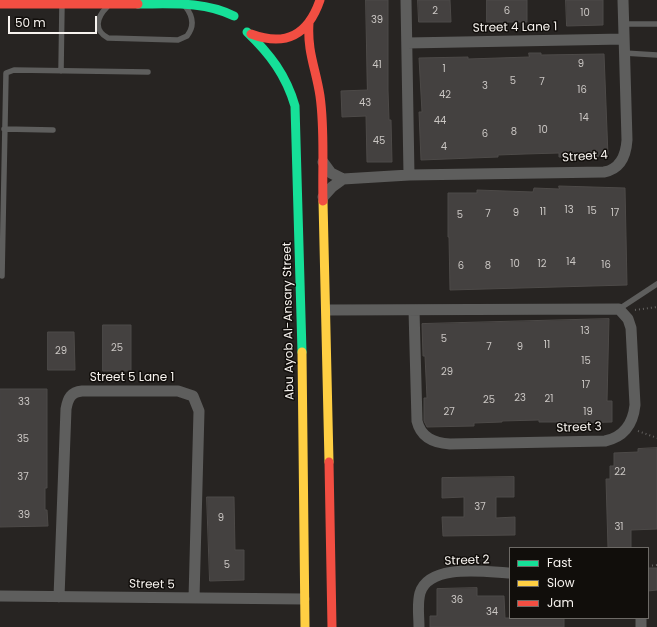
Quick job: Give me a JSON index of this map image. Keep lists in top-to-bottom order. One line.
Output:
{"streets":{"street":["Street 4 Lane 1","Street 4","Abu Ayob Al-Ansary Street","Street 5 Lane 1","Street 3","Street 2","Street 5"]},"crossings":[["Street 4 Lane 1","Street 4"],["Abu Ayob Al-Ansary Street","Street 5"],["Street 5 Lane 1","Street 5"]],"house_numbers":["2","6","10","39","9","41","1","5","7","3","16","42","43","14","44","10","8","6","45","4","13","15","11","9","17","7","5","14","10","12","16","6","8","13","5","11","7","9","25","29","15","29","17","23","21","25","33","27","19","35","22","37","37","39","9","31","5","36","34"],"legend":["Fast","Slow","Jam"],"scale_bar":"50 m"}
